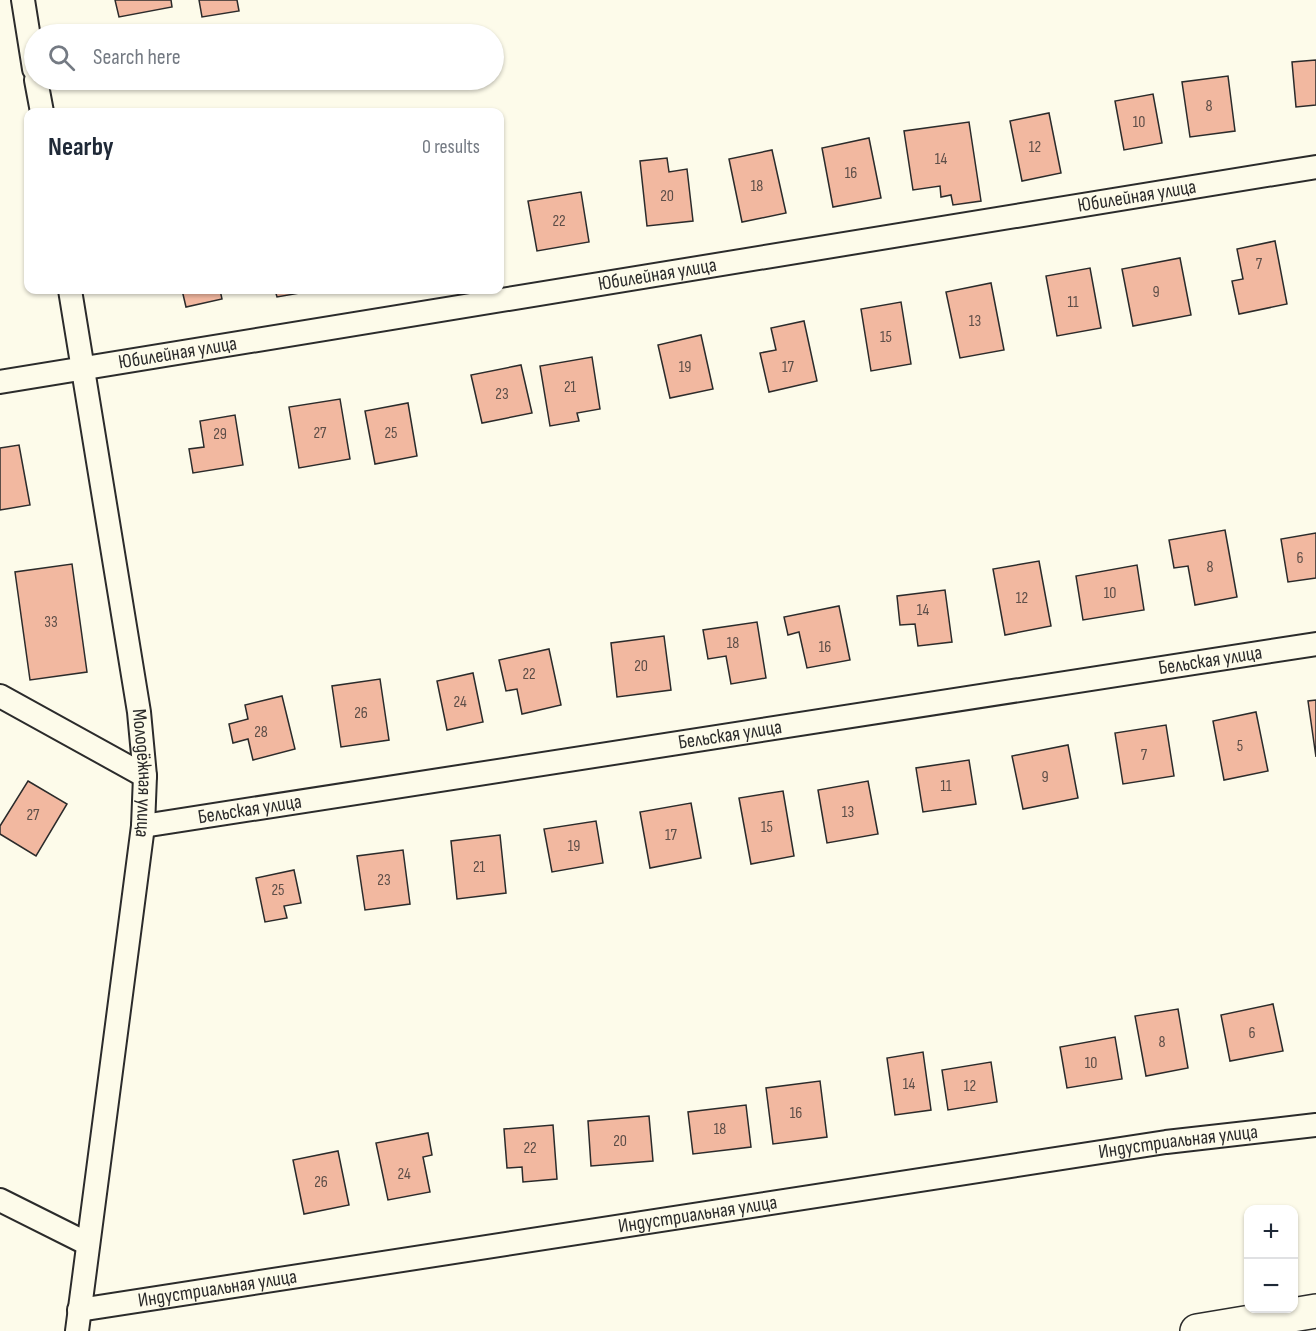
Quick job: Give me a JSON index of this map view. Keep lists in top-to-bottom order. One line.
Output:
{"streets":{"street":["Юбилейная улица","Бельская улица","Молодёжная улица","Индустриальная улица"]},"crossings":[["Юбилейная улица","Молодёжная улица"],["Бельская улица","Молодёжная улица"],["Молодёжная улица","Индустриальная улица"]],"house_numbers":["8","10","12","14","16","18","20","22","7","9","11","13","15","19","17","21","23","27","25","29","6","8","10","12","14","33","18","16","20","22","24","26","28","5","7","9","11","13","27","15","17","19","21","23","25","6","8","10","14","12","16","18","20","22","24","26"],"page":{"search":"Search here","heading":["Nearby","0 results"],"map_buttons":["+","−"]}}
